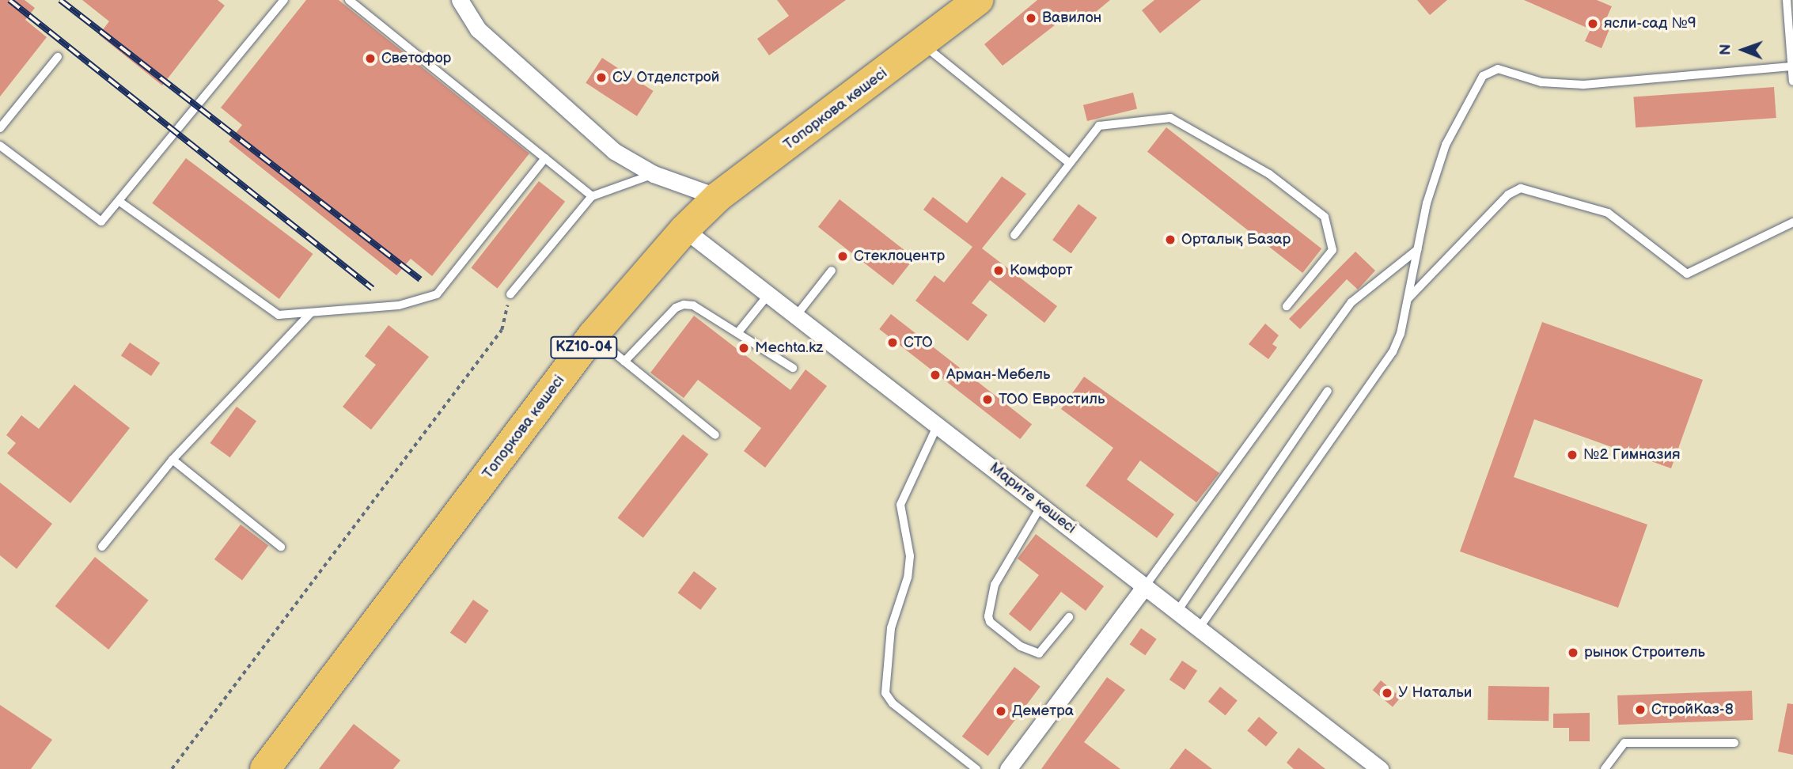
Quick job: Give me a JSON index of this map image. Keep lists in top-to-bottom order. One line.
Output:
{"streets":{"highway":["Топоркова көшесі","KZ10-04"],"street":["Марите көшесі"]},"crossings":[["Топоркова көшесі","Марите көшесі"]],"places":["Вавилон","ясли-сад №9","Светофор","СУ Отделстрой","Орталық Базар","Стеклоцентр","Комфорт","СТО","Mechta.kz","Арман-Мебель","ТОО Евростиль","№2 Гимназия","рынок Строитель","У Натальи","СтройКаз-8","Деметра"],"north":"left"}
